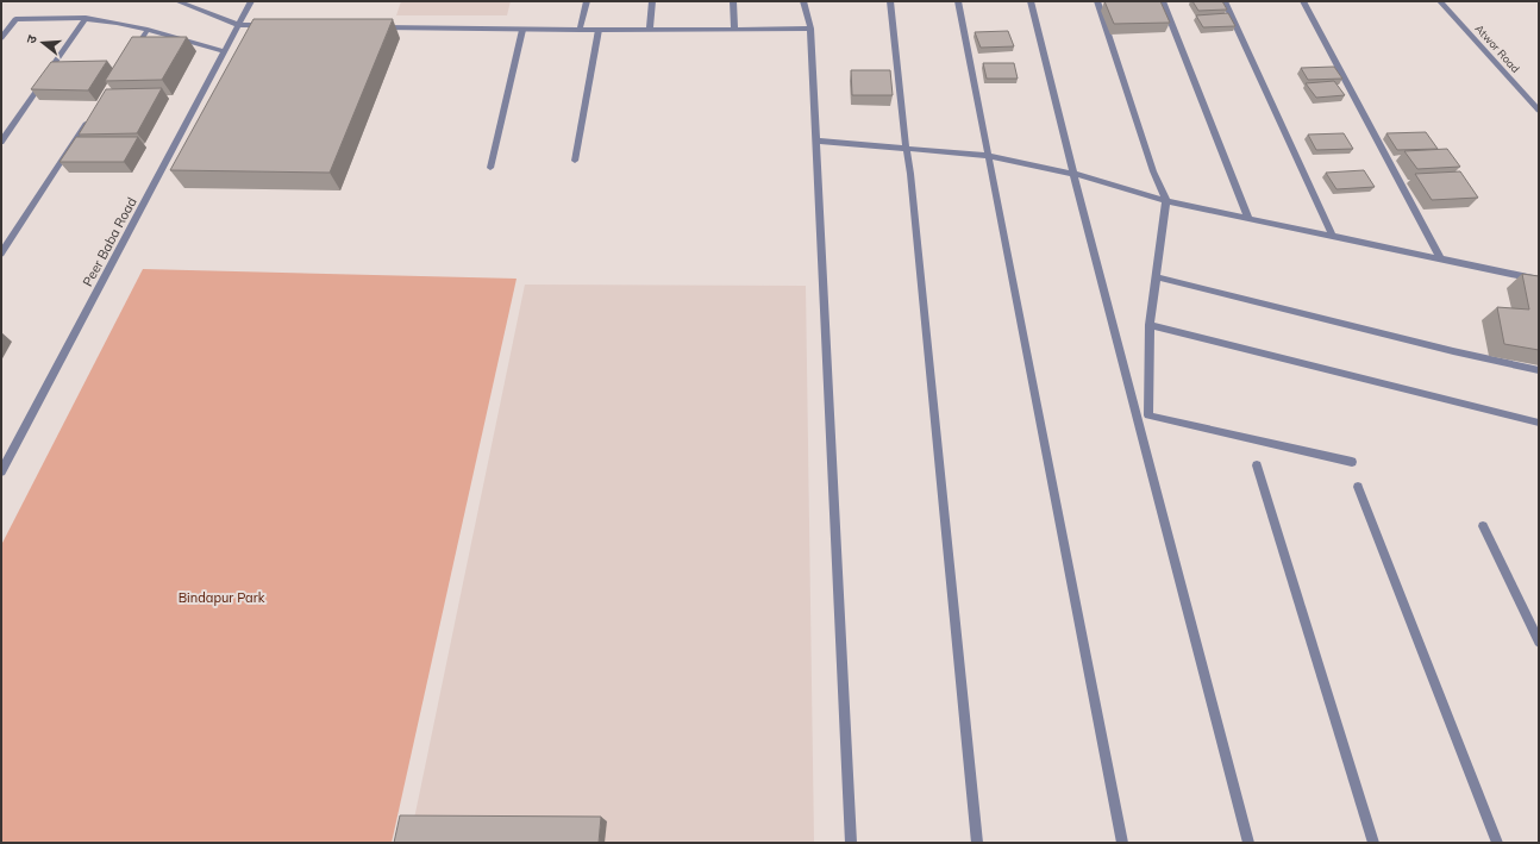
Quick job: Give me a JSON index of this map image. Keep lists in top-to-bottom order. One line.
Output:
{"streets":{"street":["Atwor Road","Peer Baba Road"]},"parks":["Bindapur Park"],"north":"left"}
